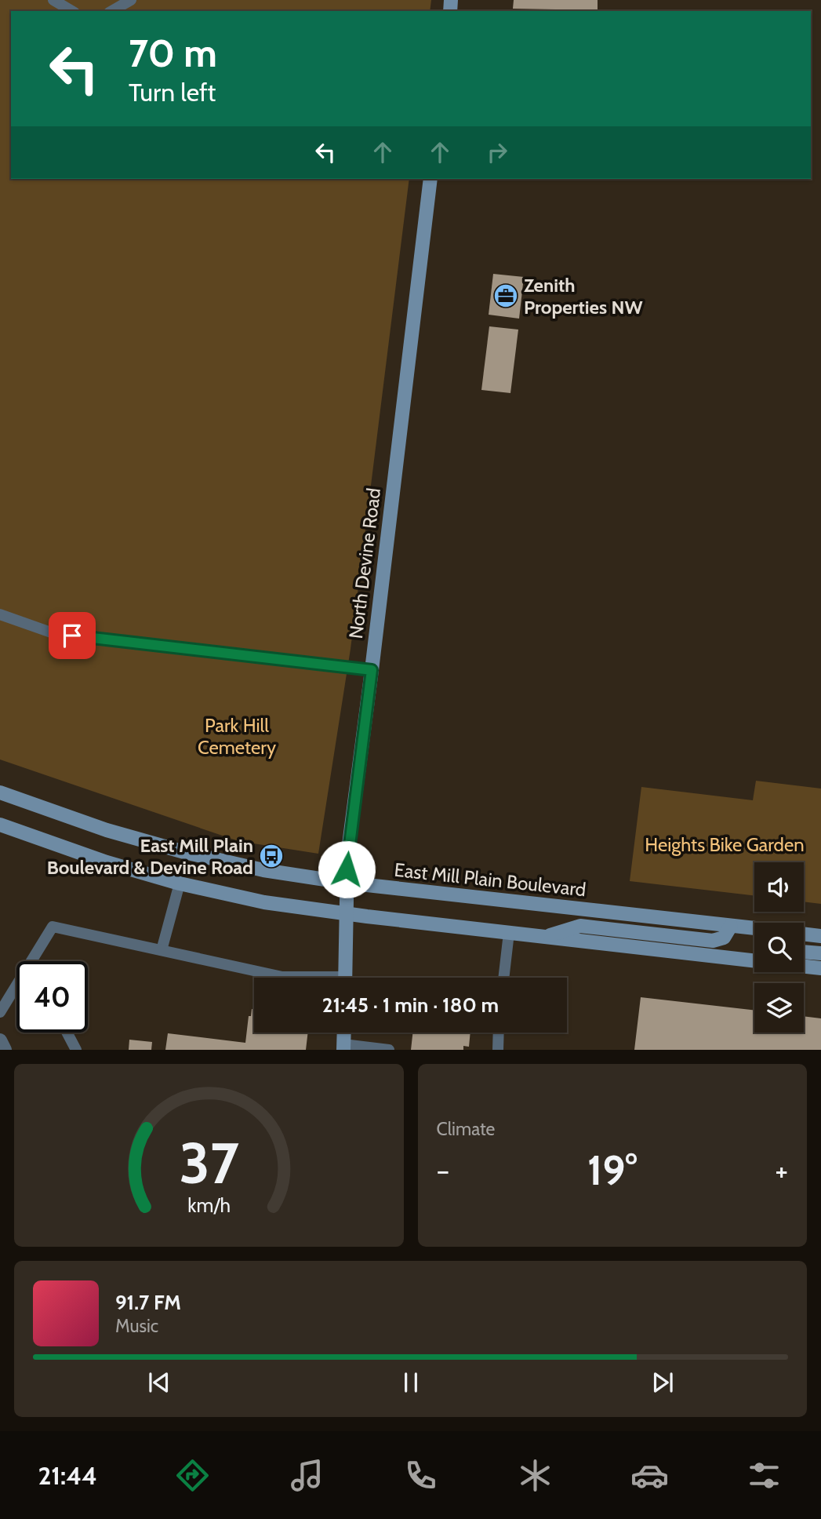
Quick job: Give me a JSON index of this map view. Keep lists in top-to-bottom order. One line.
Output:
{"streets":{"main road":["North Devine Road","East Mill Plain Boulevard"]},"crossings":[["North Devine Road","East Mill Plain Boulevard"]],"parks":["Park Hill Cemetery","Heights Bike Garden"],"places":{"office":["Zenith Properties NW"],"bus stop":["East Mill Plain Boulevard & Devine Road"]},"page":{"turn":["70 m","Turn left"],"limit":"40","trip":"21:45 · 1 min · 180 m","tile":"Climate","heat":["−","19°","+"],"song":["91.7 FM","Music"],"tabs":"21:44","gauge":["37","km/h"]}}
